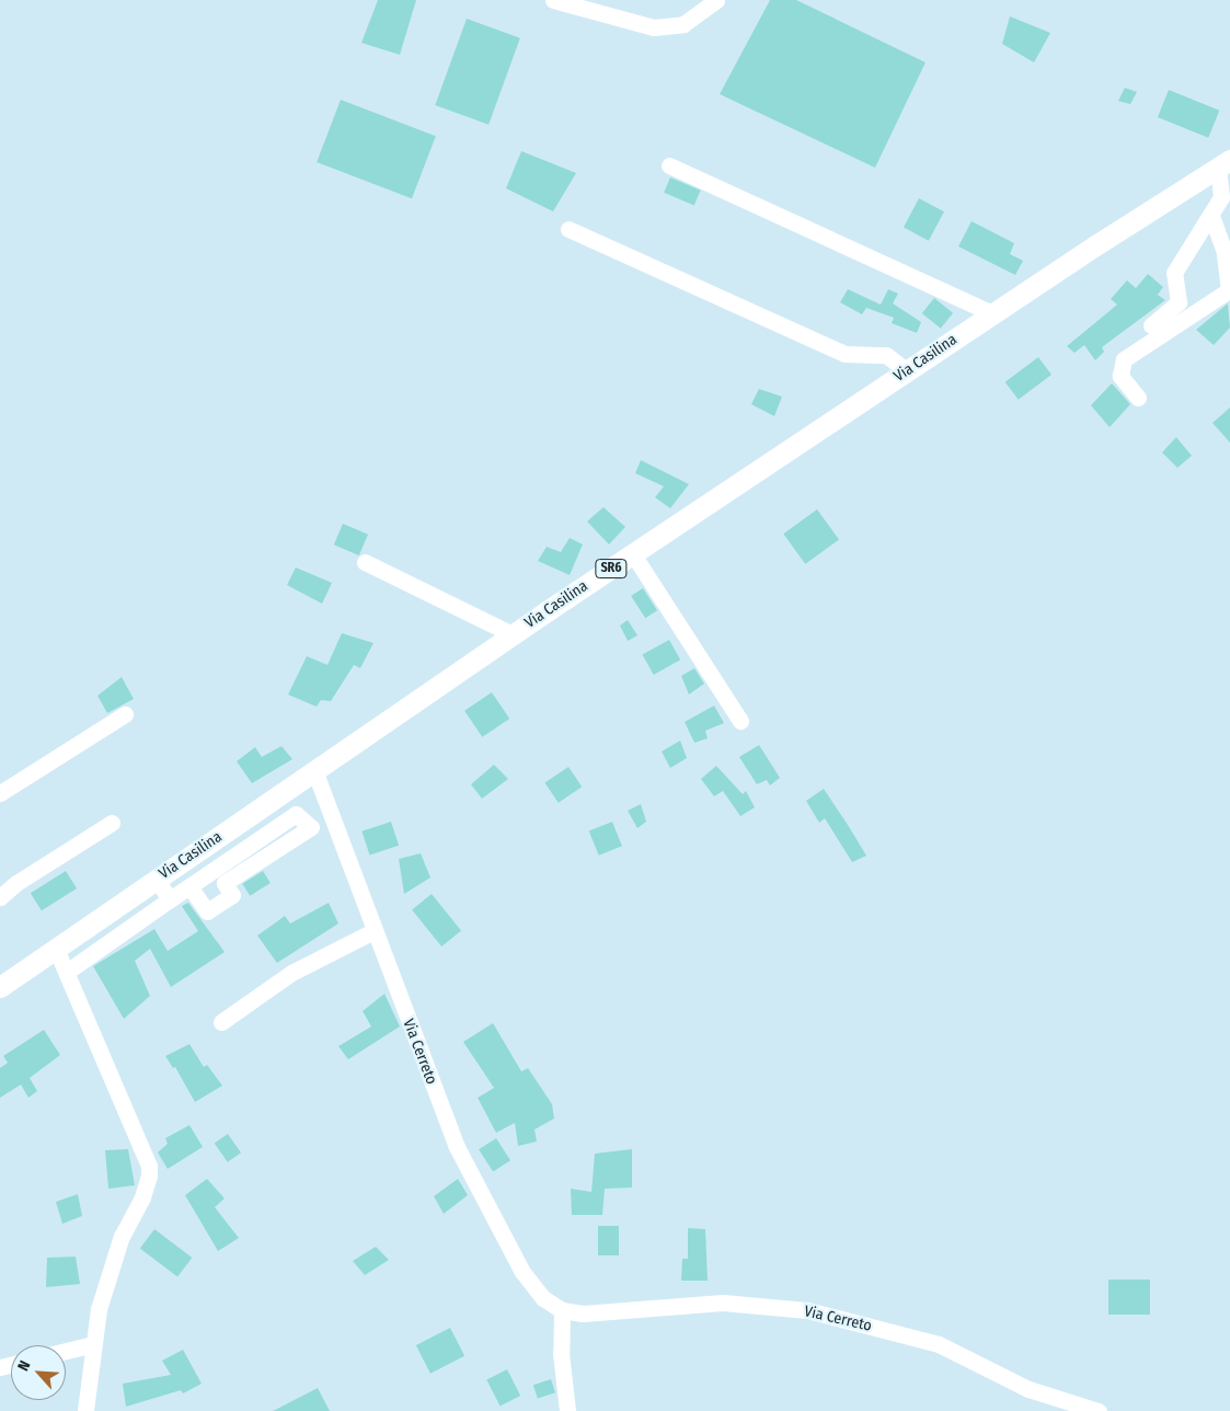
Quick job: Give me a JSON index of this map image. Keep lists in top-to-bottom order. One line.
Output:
{"streets":{"main road":["Via Casilina","SR6"],"street":["Via Cerreto"]},"crossings":[["Via Casilina","Via Cerreto"]],"north":"top left"}
